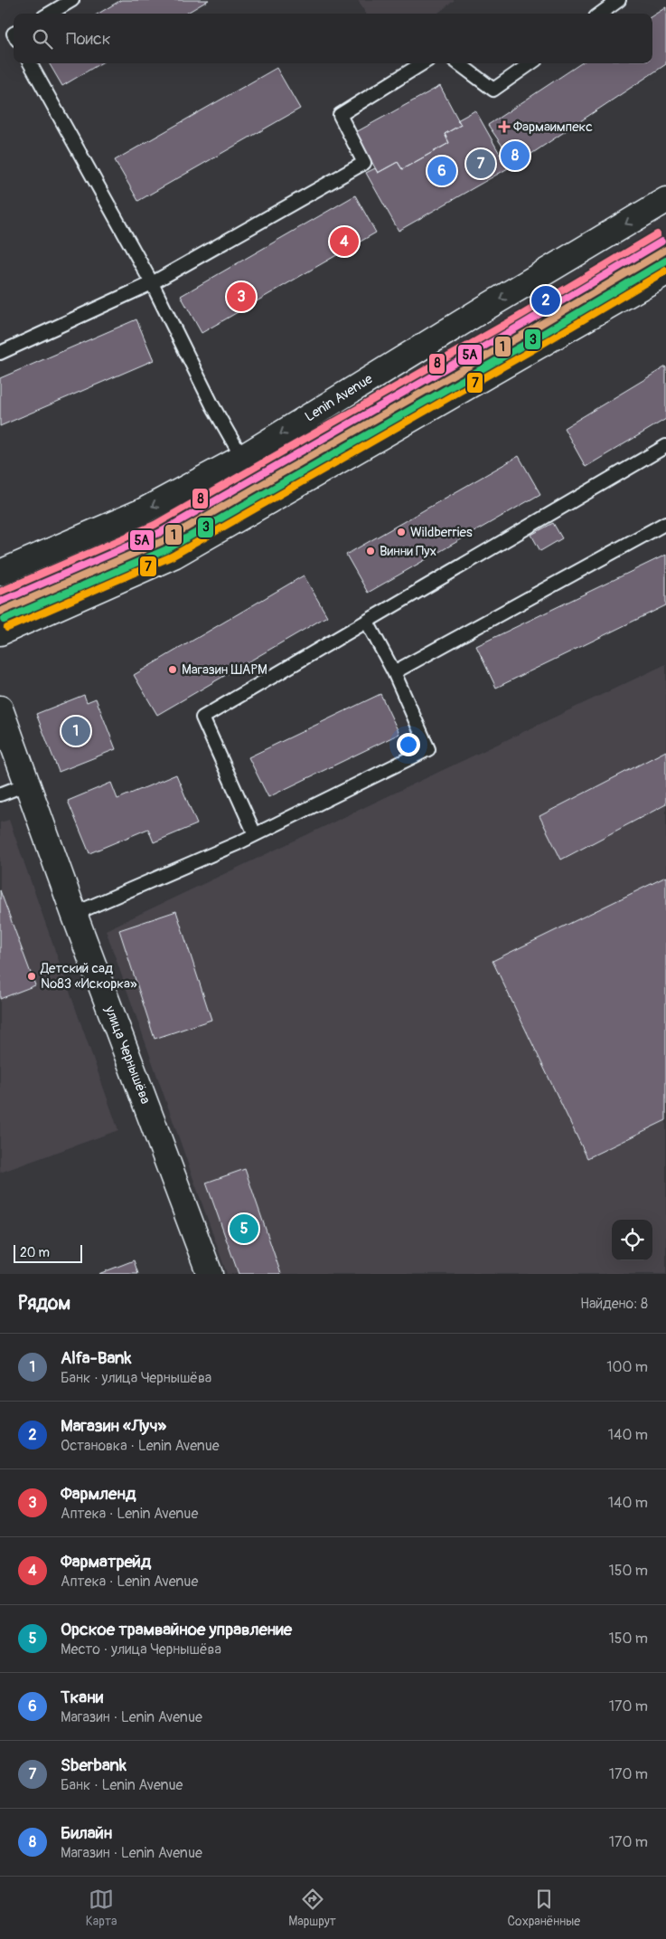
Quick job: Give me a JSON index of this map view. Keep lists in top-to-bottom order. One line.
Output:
{"streets":{"main road":["Lenin Avenue","улица Чернышёва"]},"places":{"health":["Фармаимпекс"],"other":["Wildberries","Винни Пух","Магазин ШАРМ","Детский сад №83 «Искорка»"]},"lines":["tram line 8","transit line 5А","transit line 1","transit line 3","transit line 7"],"scale_bar":"20 m","page":{"search":"Поиск","pins":["8","7","6","4","3","2","1","5"],"scale":"20 m","heading":["Рядом","Найдено: 8"],"list":[{"mark":"1","name":"Alfa-Bank","note":"Банк · улица Чернышёва","value":"100 m"},{"mark":"2","name":"Магазин «Луч»","note":"Остановка · Lenin Avenue","value":"140 m"},{"mark":"3","name":"Фармленд","note":"Аптека · Lenin Avenue","value":"140 m"},{"mark":"4","name":"Фарматрейд","note":"Аптека · Lenin Avenue","value":"150 m"},{"mark":"5","name":"Орское трамвайное управление","note":"Место · улица Чернышёва","value":"150 m"},{"mark":"6","name":"Ткани","note":"Магазин · Lenin Avenue","value":"170 m"},{"mark":"7","name":"Sberbank","note":"Банк · Lenin Avenue","value":"170 m"},{"mark":"8","name":"Билайн","note":"Магазин · Lenin Avenue","value":"170 m"}],"nav":["Карта","Маршрут","Сохранённые"]}}
